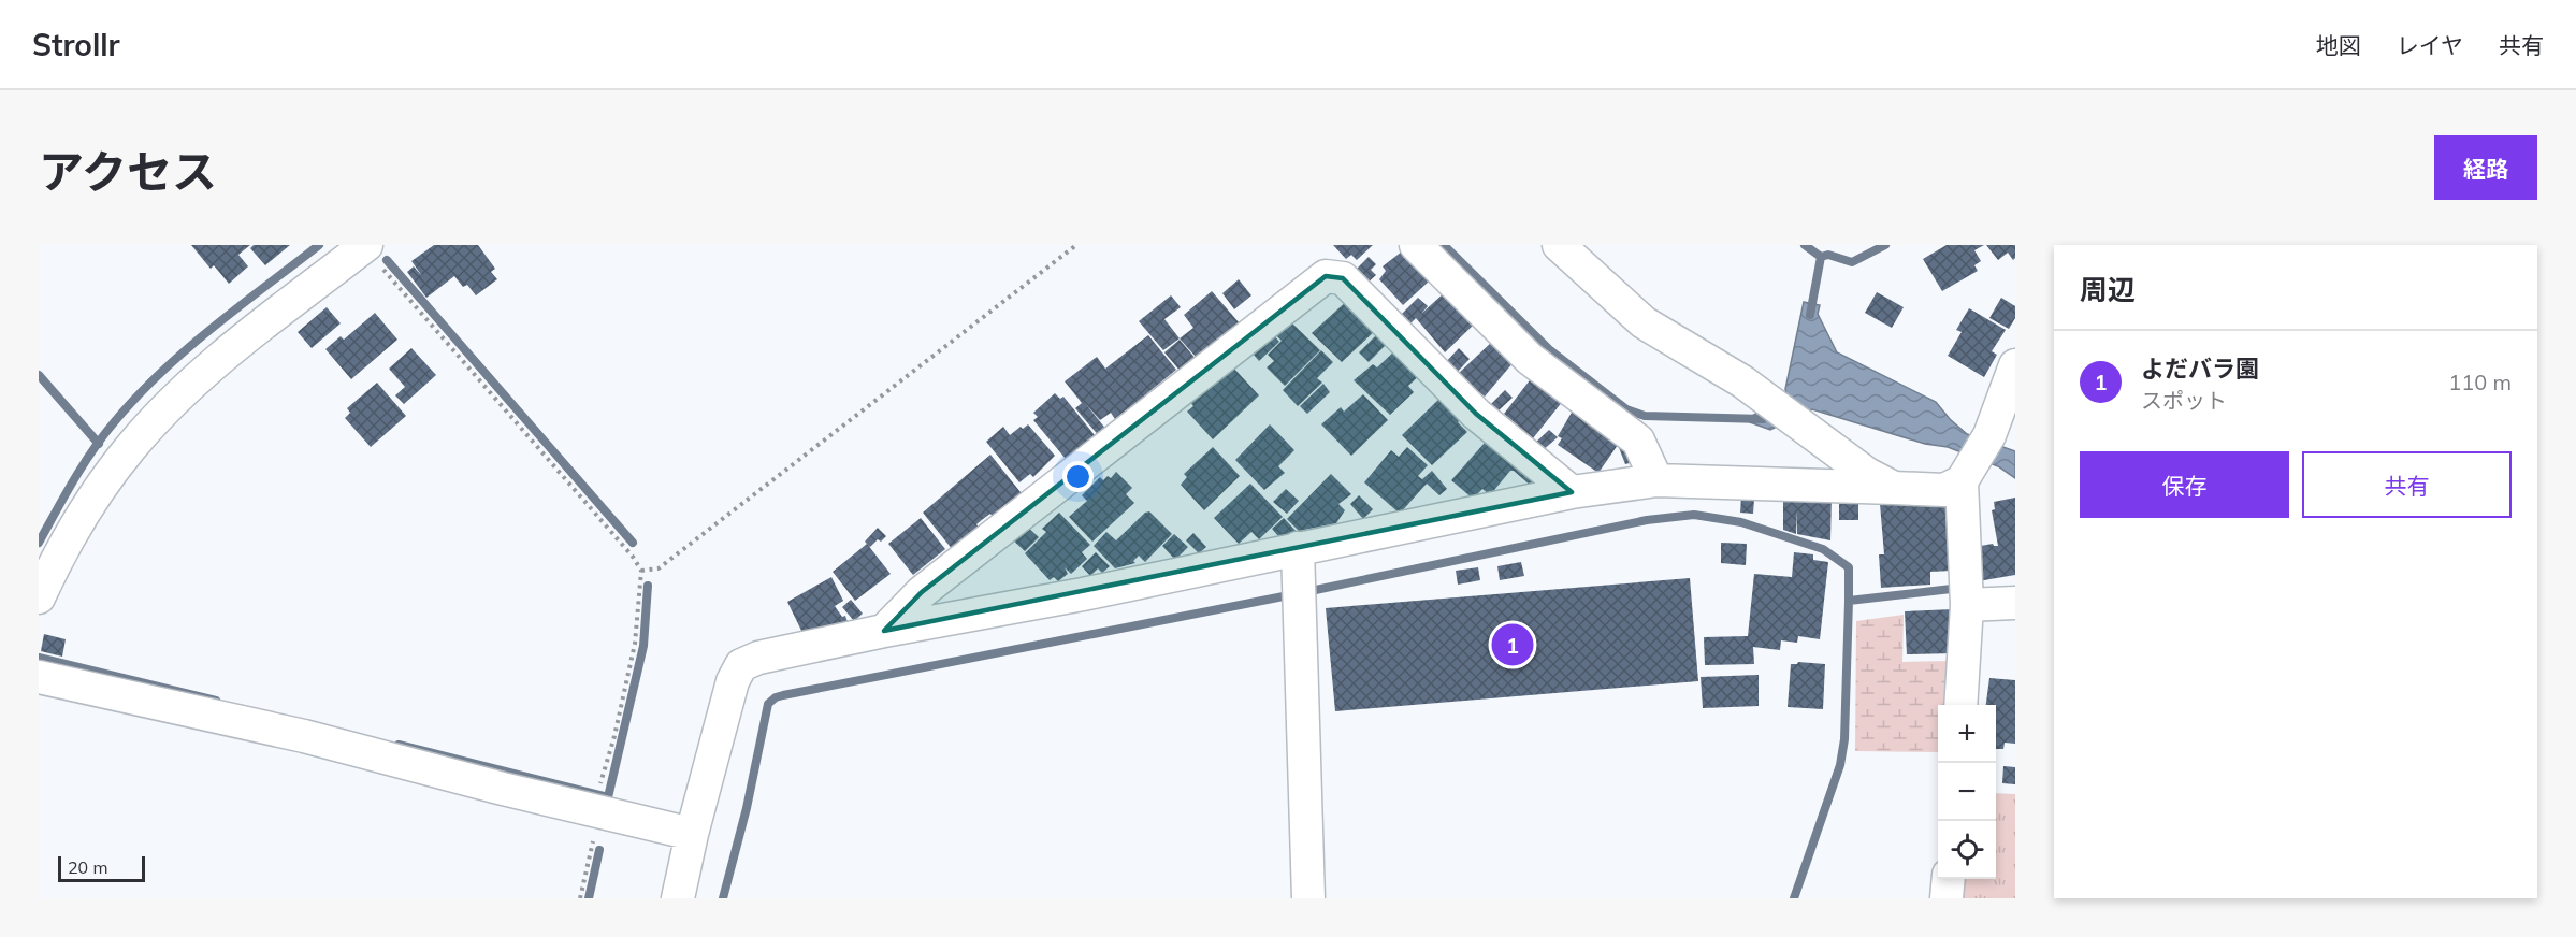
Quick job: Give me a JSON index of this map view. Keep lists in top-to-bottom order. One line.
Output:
{"scale_bar":"20 m","page":{"header":"Strollr","nav":["地図","レイヤ","共有"],"title":"アクセス","buttons":["経路",["保存","共有"]],"heading":"周辺","list":[{"mark":"1","name":"よだバラ園","note":"スポット","value":"110 m"}],"pins":"1","map_buttons":["+","−"],"scale":"20 m"}}
